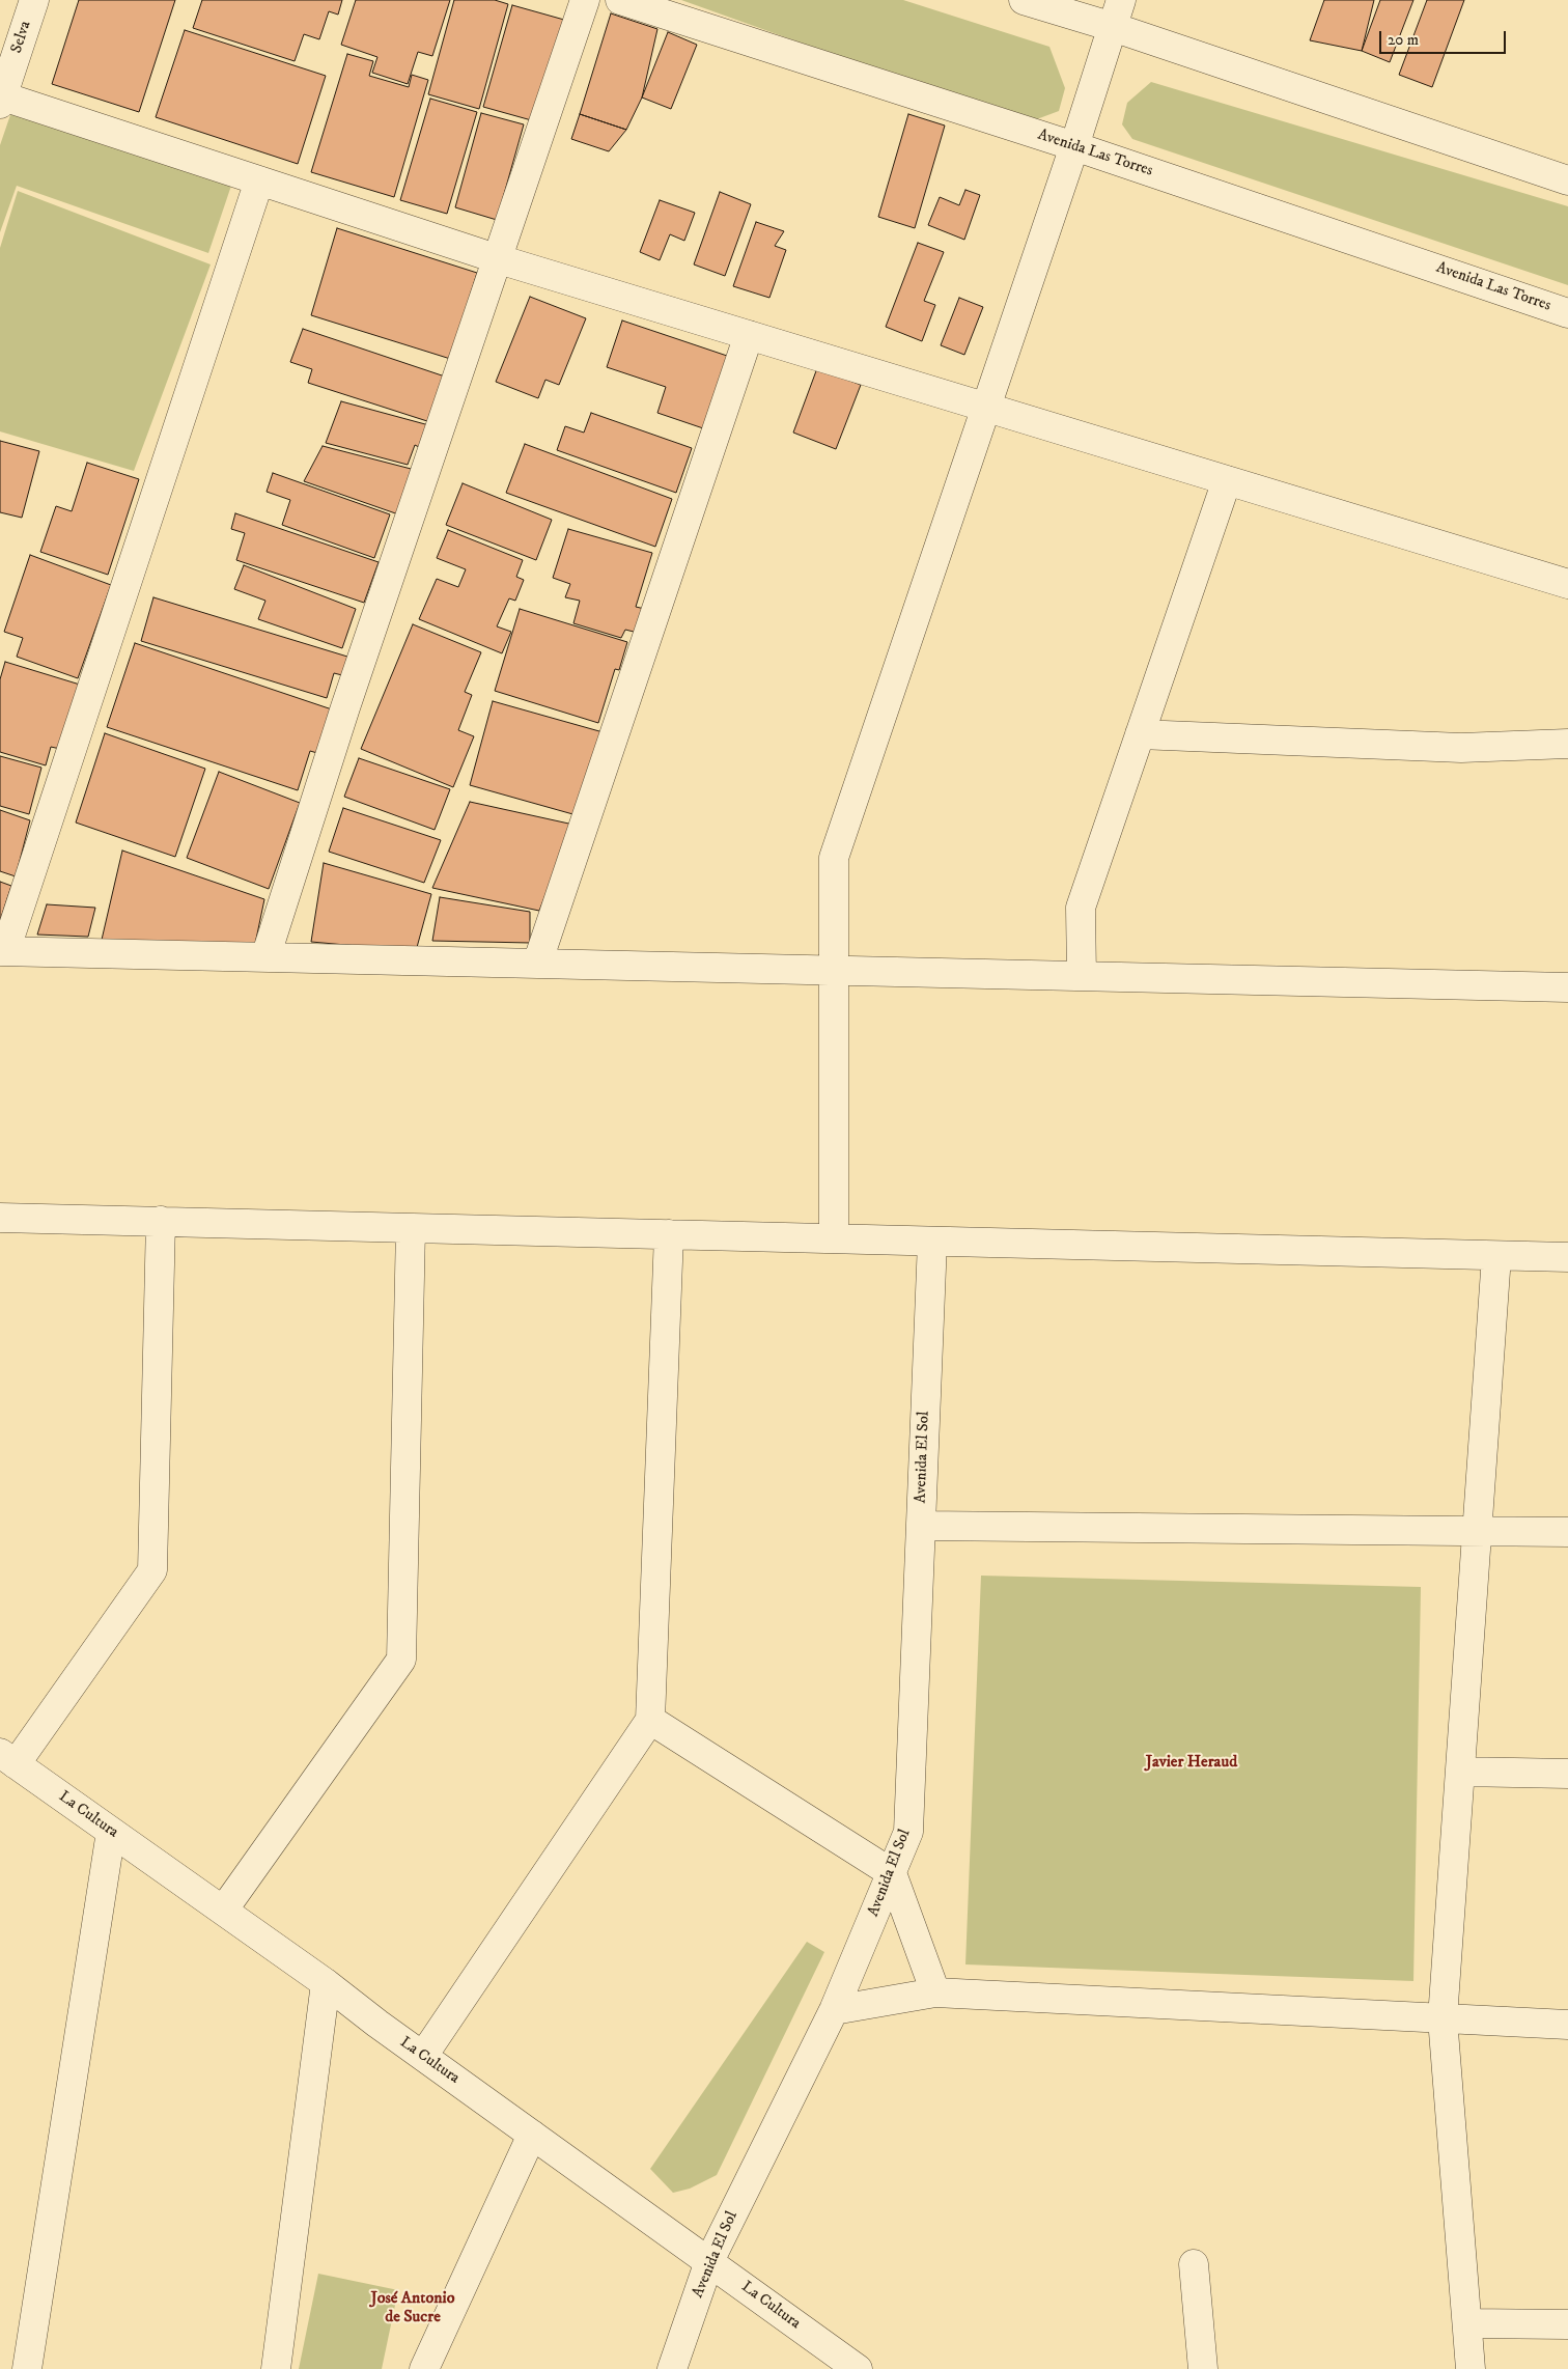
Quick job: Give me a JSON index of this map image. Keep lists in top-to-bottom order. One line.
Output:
{"streets":{"street":["Selva","Avenida Las Torres","Avenida El Sol","La Cultura"]},"crossings":[["Avenida El Sol","La Cultura"]],"districts":["Javier Heraud","José Antonio de Sucre"],"scale_bar":"20 m"}
